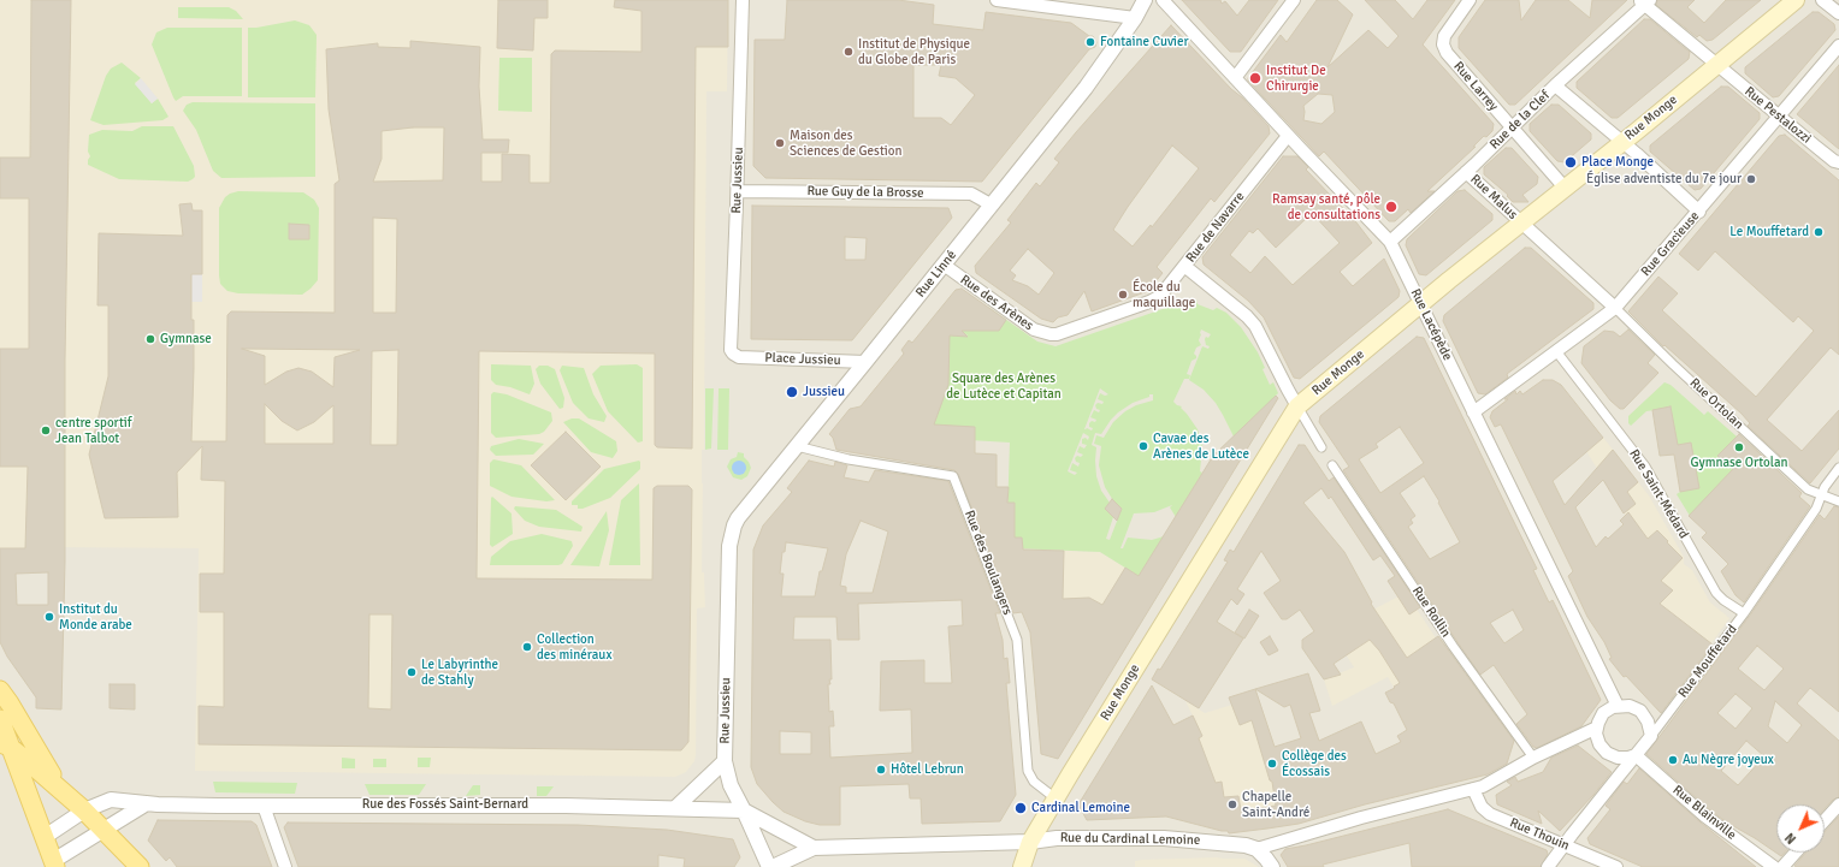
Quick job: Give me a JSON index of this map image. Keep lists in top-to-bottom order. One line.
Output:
{"streets":{"main road":["Rue Monge"],"street":["Rue Larrey","Rue Pestalozzi","Rue de la Clef","Rue Jussieu","Rue Guy de la Brosse","Rue Malus","Rue de Navarre","Rue Gracieuse","Rue Linné","Rue des Arènes","Rue Lacépède","Place Jussieu","Rue Ortolan","Rue Saint-Médard","Rue des Boulangers","Rue Rollin","Rue Mouffetard","Rue des Fossés Saint-Bernard","Rue Blainville","Rue Thouin","Rue du Cardinal Lemoine"]},"crossings":[["Rue Larrey","Rue Monge"],["Rue Larrey","Rue de la Clef"],["Rue Pestalozzi","Rue Monge"],["Rue Pestalozzi","Rue de la Clef"],["Rue Pestalozzi","Rue Gracieuse"],["Rue Monge","Rue Malus"],["Rue Monge","Rue de Navarre"],["Rue Monge","Rue Lacépède"],["Rue Monge","Rue des Boulangers"],["Rue Monge","Rue du Cardinal Lemoine"],["Rue de la Clef","Rue Malus"],["Rue de la Clef","Rue Lacépède"],["Rue Jussieu","Rue Guy de la Brosse"],["Rue Jussieu","Rue Linné"],["Rue Jussieu","Place Jussieu"],["Rue Jussieu","Rue des Fossés Saint-Bernard"],["Rue Jussieu","Rue du Cardinal Lemoine"],["Rue Guy de la Brosse","Rue Linné"],["Rue de Navarre","Rue des Arènes"],["Rue de Navarre","Rue Lacépède"],["Rue Gracieuse","Rue Lacépède"],["Rue Gracieuse","Rue Ortolan"],["Rue Gracieuse","Rue Saint-Médard"],["Rue Linné","Rue des Arènes"],["Rue Linné","Place Jussieu"],["Rue Linné","Rue des Boulangers"],["Rue Lacépède","Rue Mouffetard"],["Rue Lacépède","Rue Blainville"],["Rue Ortolan","Rue Mouffetard"],["Rue Saint-Médard","Rue Mouffetard"],["Rue Mouffetard","Rue Blainville"],["Rue Mouffetard","Rue Thouin"],["Rue des Fossés Saint-Bernard","Rue du Cardinal Lemoine"]],"parks":["Square des Arènes de Lutèce et Capitan"],"places":["Fontaine Cuvier","Institut de Physique du Globe de Paris","Institut De Chirurgie","Maison des Sciences de Gestion","Place Monge","Église adventiste du 7e jour","Ramsay santé, pôle de consultations","Le Mouffetard","École du maquillage","Gymnase","Jussieu","centre sportif Jean Talbot","Cavae des Arènes de Lutèce","Gymnase Ortolan","Institut du Monde arabe","Collection des minéraux","Le Labyrinthe de Stahly","Au Nègre joyeux","Collège des Écossais","Hôtel Lebrun","Chapelle Saint-André","Cardinal Lemoine"],"north":"bottom left"}
